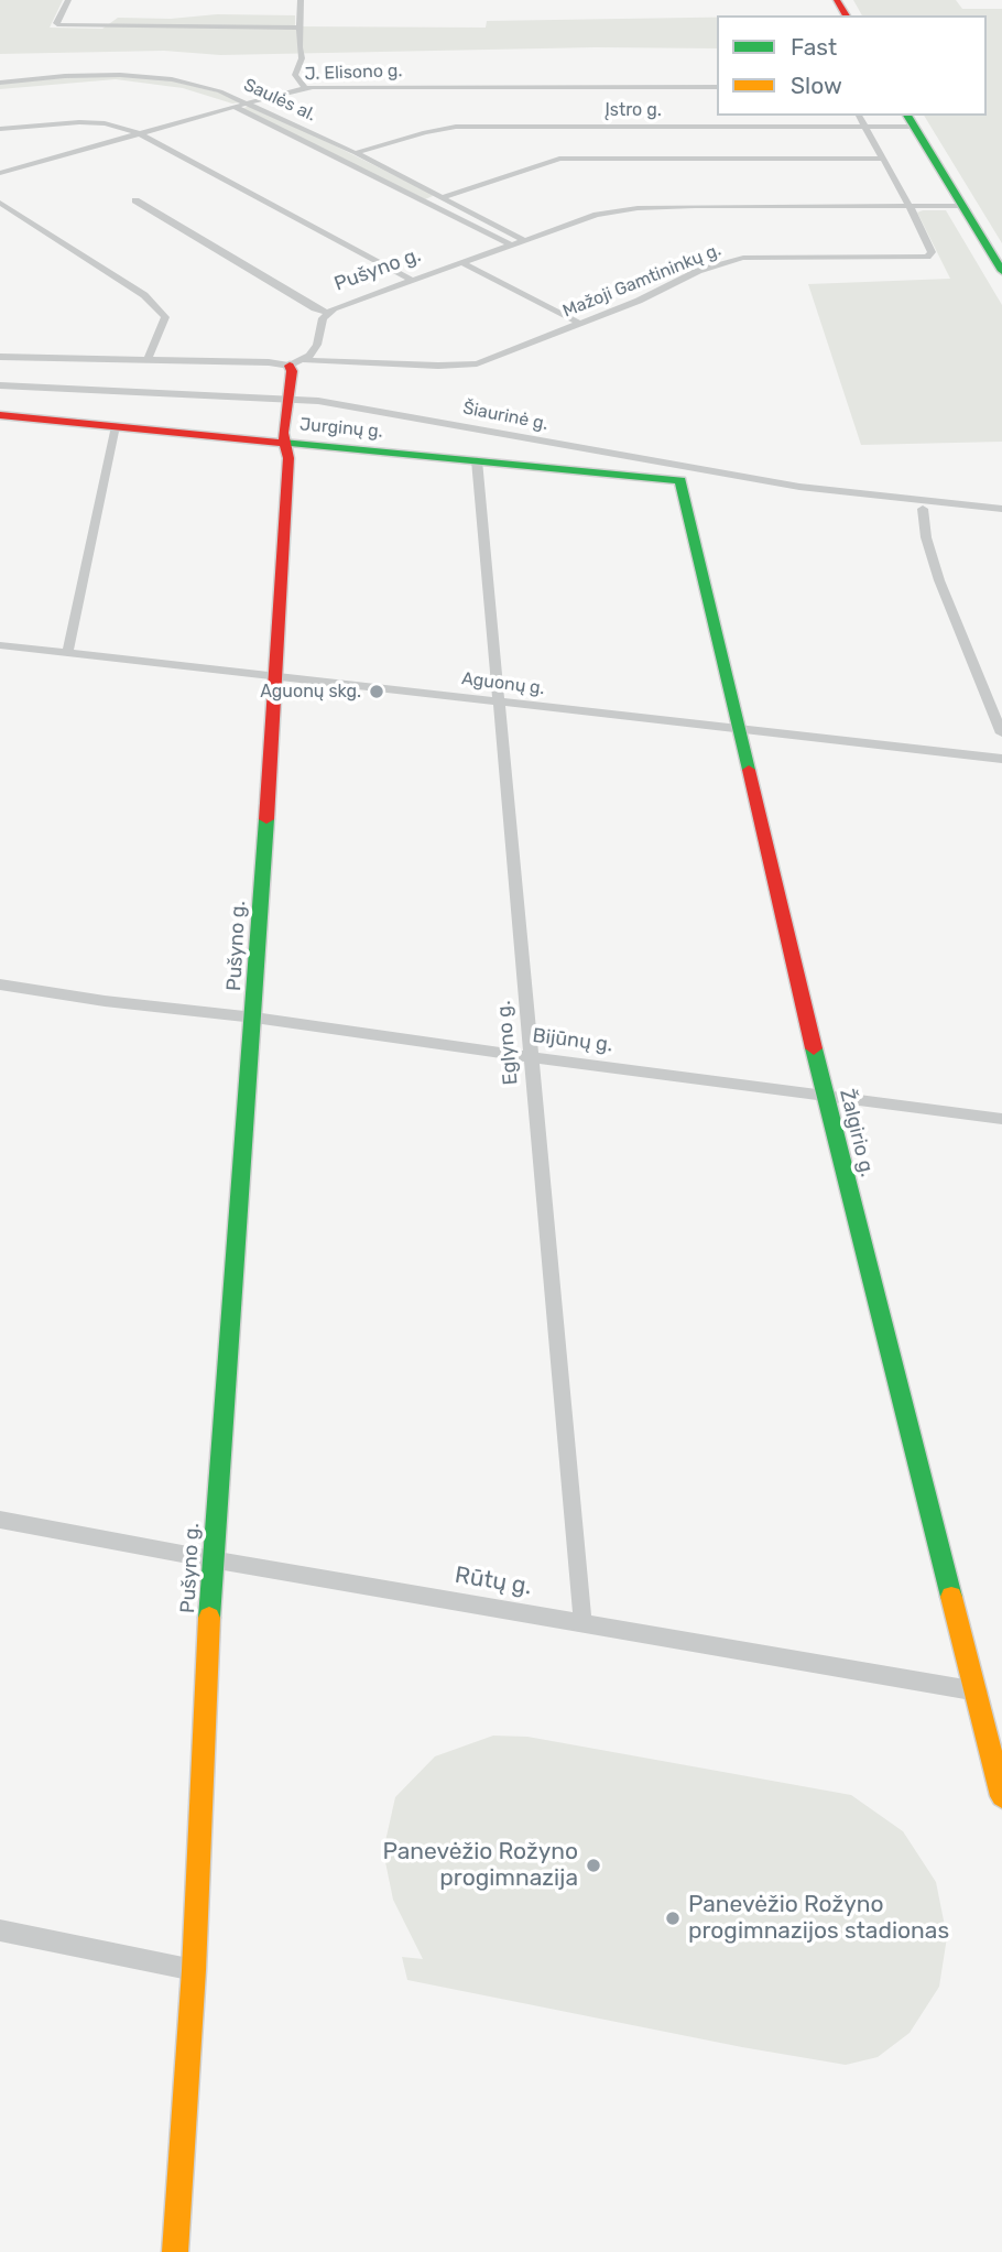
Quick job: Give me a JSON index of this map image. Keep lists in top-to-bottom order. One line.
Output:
{"streets":{"main road":["Pušyno g.","Jurginų g.","Žalgirio g."],"street":["J. Elisono g.","Saulės al.","Įstro g.","Mažoji Gamtininkų g.","Šiaurinė g.","Aguonų g.","Bijūnų g.","Eglyno g.","Rūtų g."]},"crossings":[["J. Elisono g.","Saulės al."],["Saulės al.","Įstro g."],["Saulės al.","Pušyno g."],["Įstro g.","Mažoji Gamtininkų g."],["Pušyno g.","Mažoji Gamtininkų g."],["Pušyno g.","Šiaurinė g."],["Pušyno g.","Jurginų g."],["Pušyno g.","Aguonų g."],["Pušyno g.","Bijūnų g."],["Pušyno g.","Rūtų g."],["Jurginų g.","Eglyno g."],["Jurginų g.","Žalgirio g."],["Aguonų g.","Eglyno g."],["Aguonų g.","Žalgirio g."],["Bijūnų g.","Eglyno g."],["Bijūnų g.","Žalgirio g."],["Eglyno g.","Rūtų g."],["Žalgirio g.","Rūtų g."]],"places":["Aguonų skg.","Panevėžio Rožyno progimnazija","Panevėžio Rožyno progimnazijos stadionas"],"legend":["Fast","Slow"]}
